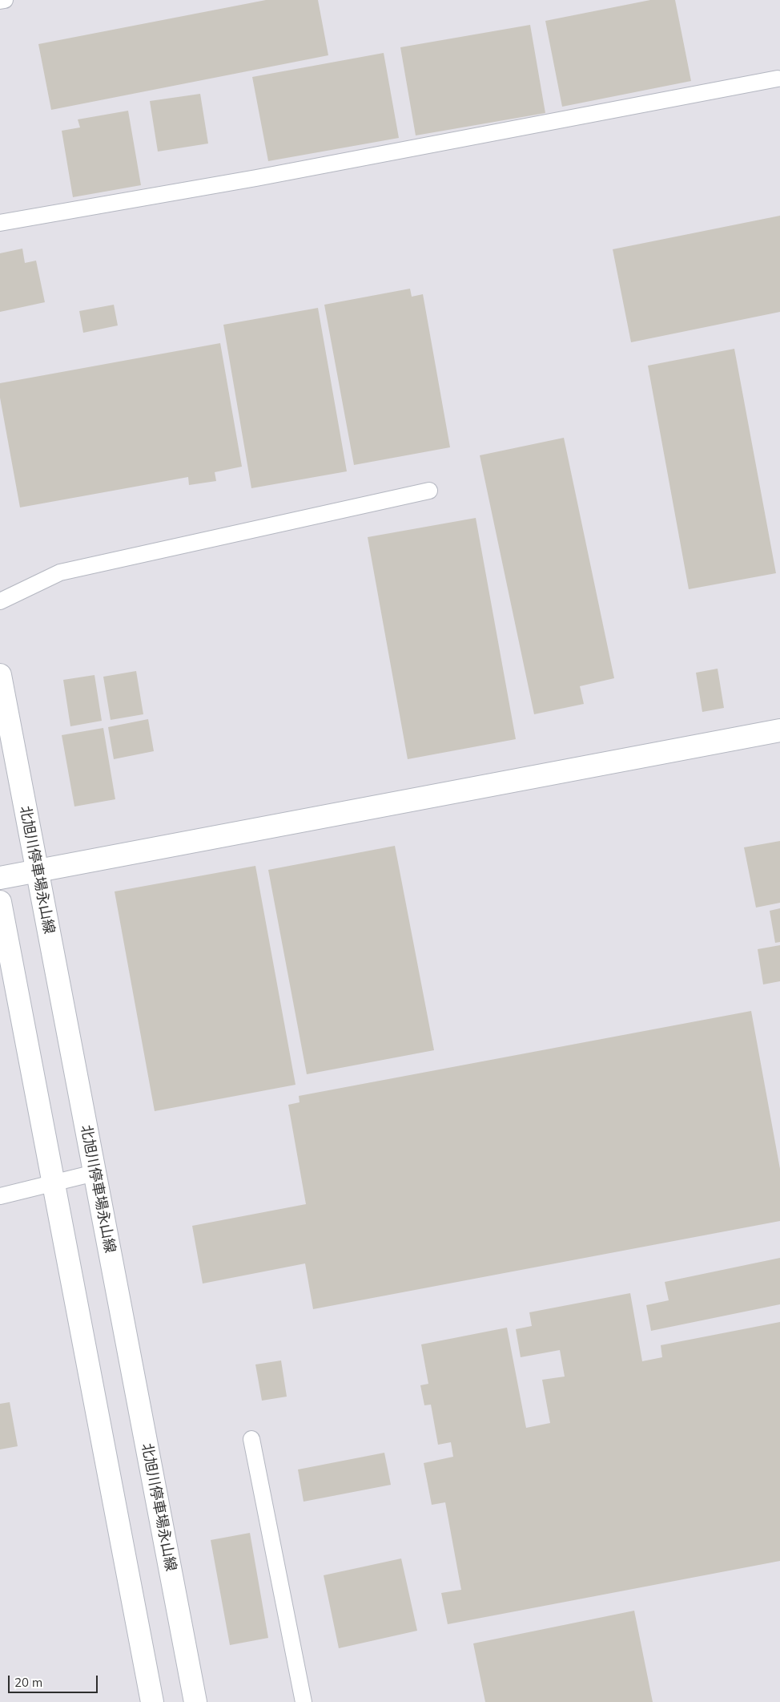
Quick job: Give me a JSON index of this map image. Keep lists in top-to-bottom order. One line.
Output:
{"streets":{"main road":["北旭川停車場永山線"]},"scale_bar":"20 m"}
